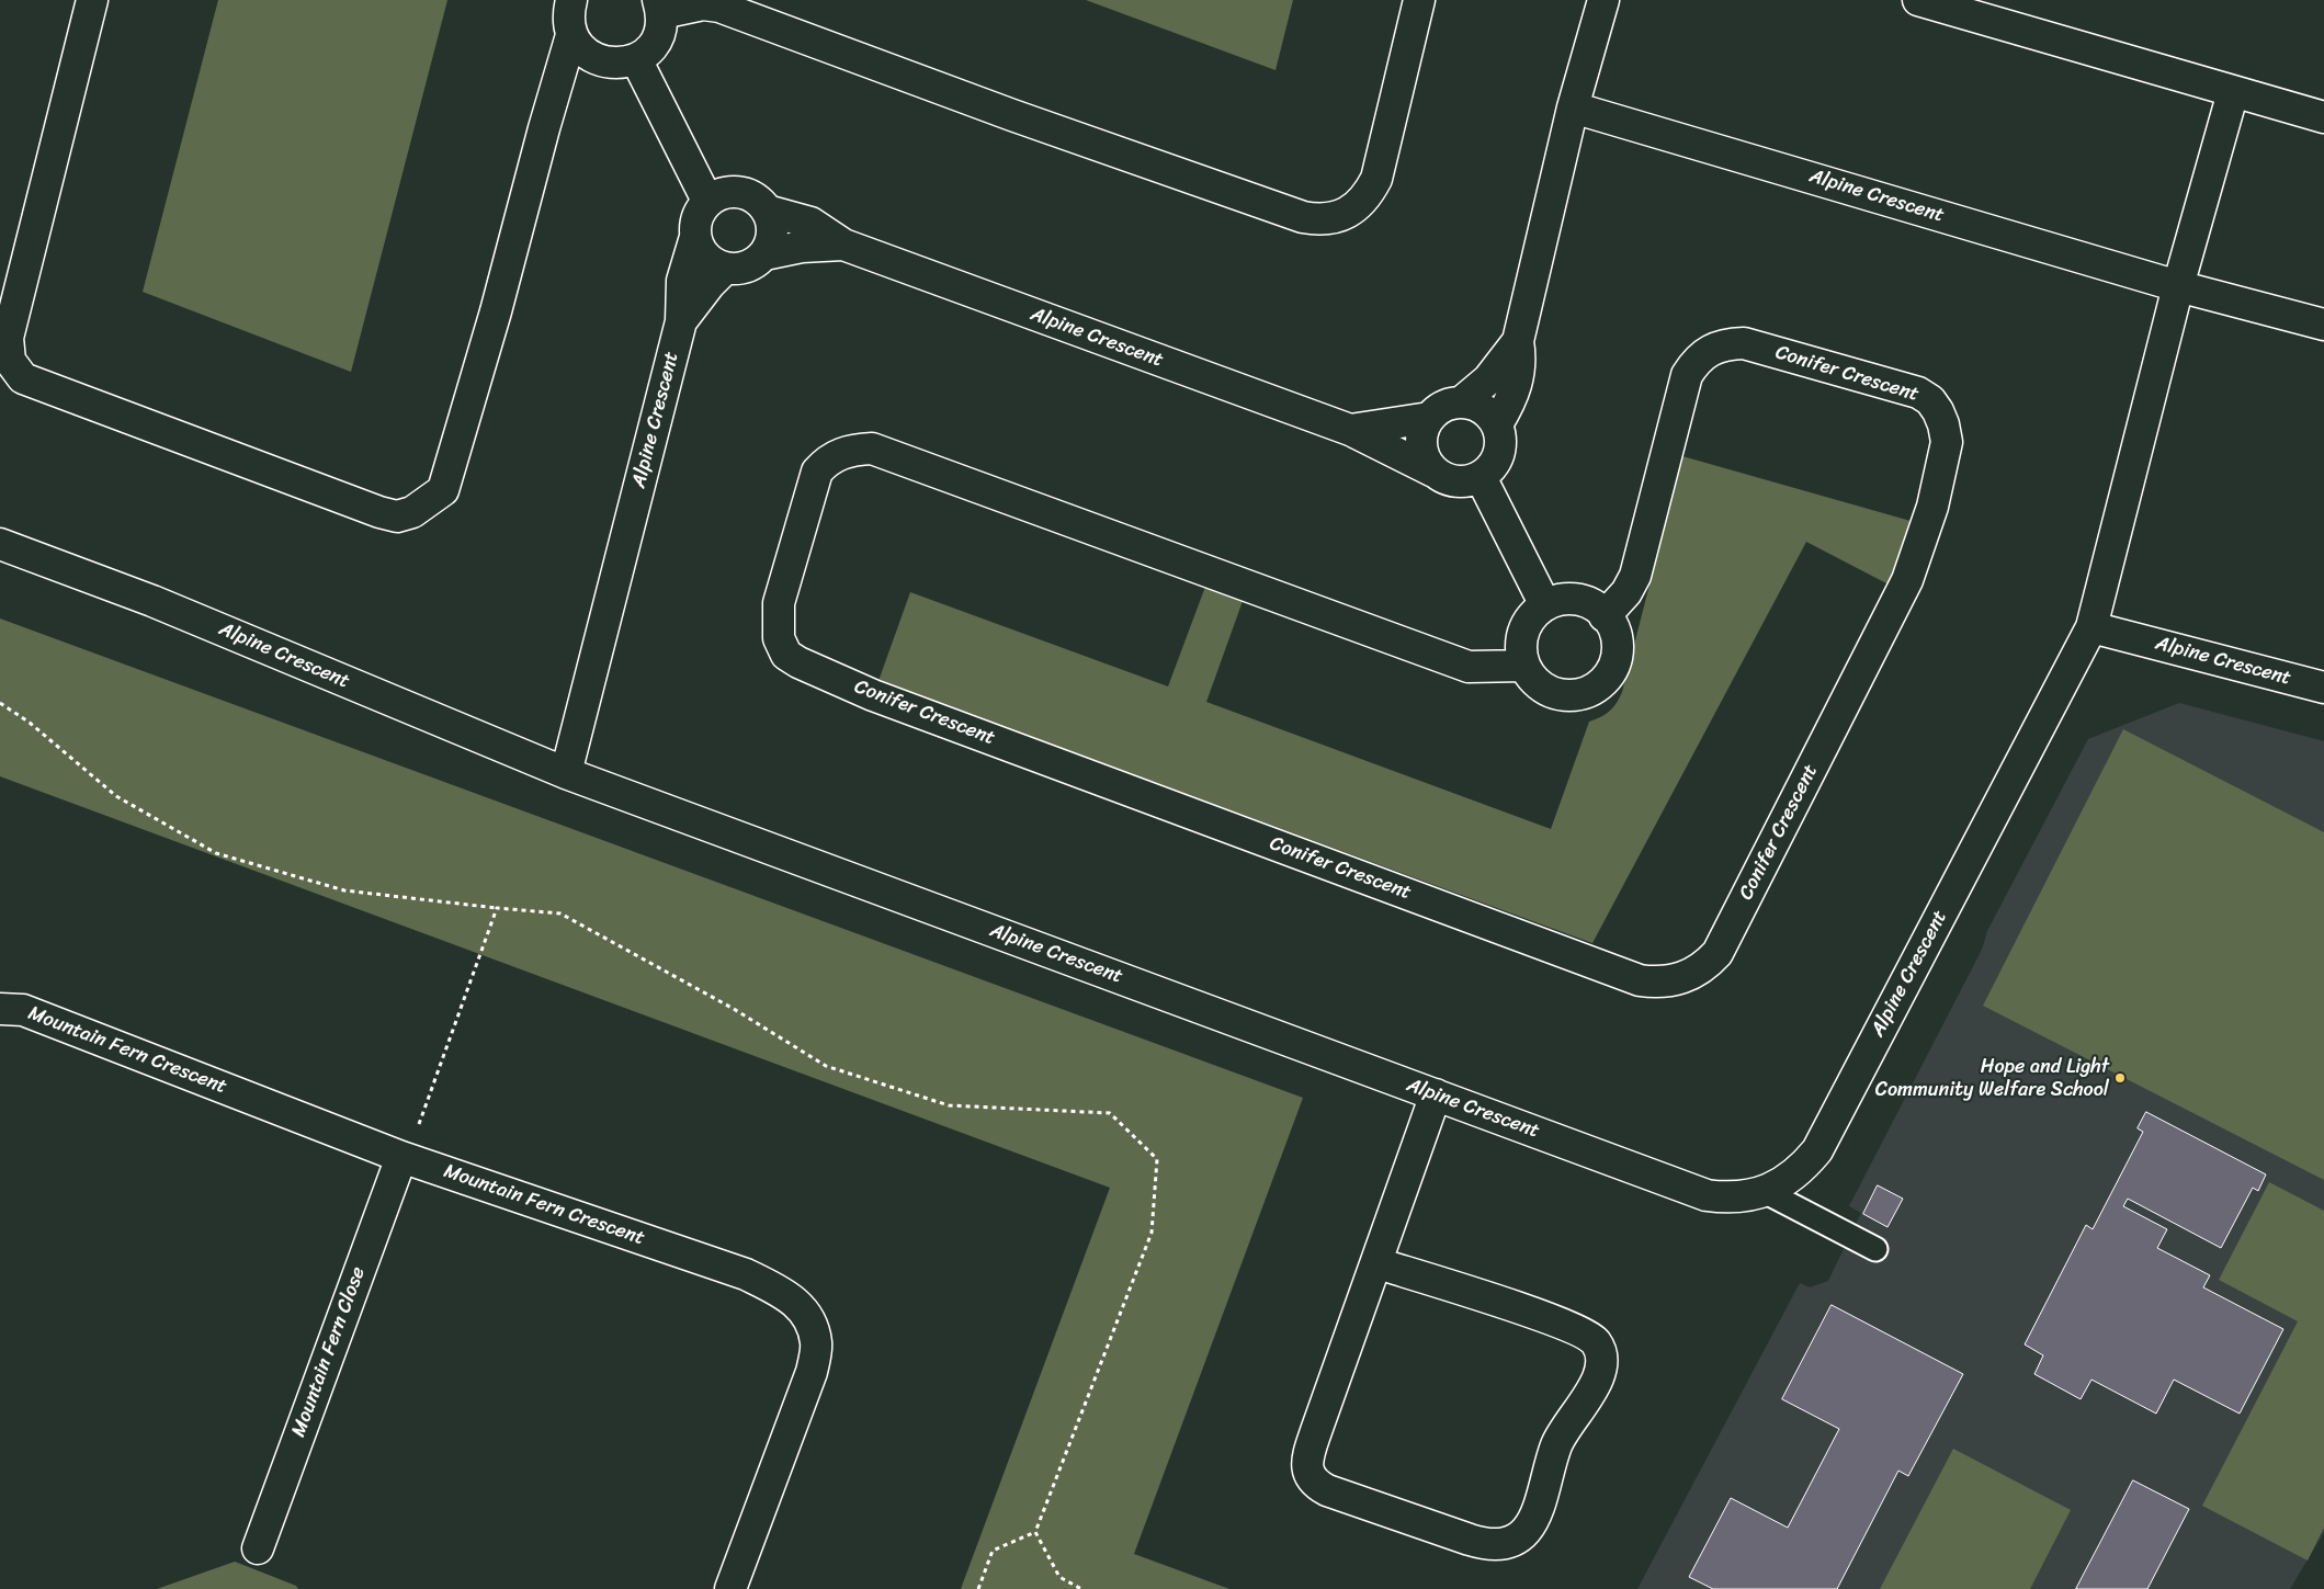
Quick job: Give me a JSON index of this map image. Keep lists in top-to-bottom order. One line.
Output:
{"streets":{"street":["Alpine Crescent","Conifer Crescent","Mountain Fern Crescent","Mountain Fern Close"]},"crossings":[["Mountain Fern Crescent","Mountain Fern Close"]],"places":["Hope and Light Community Welfare School"]}
